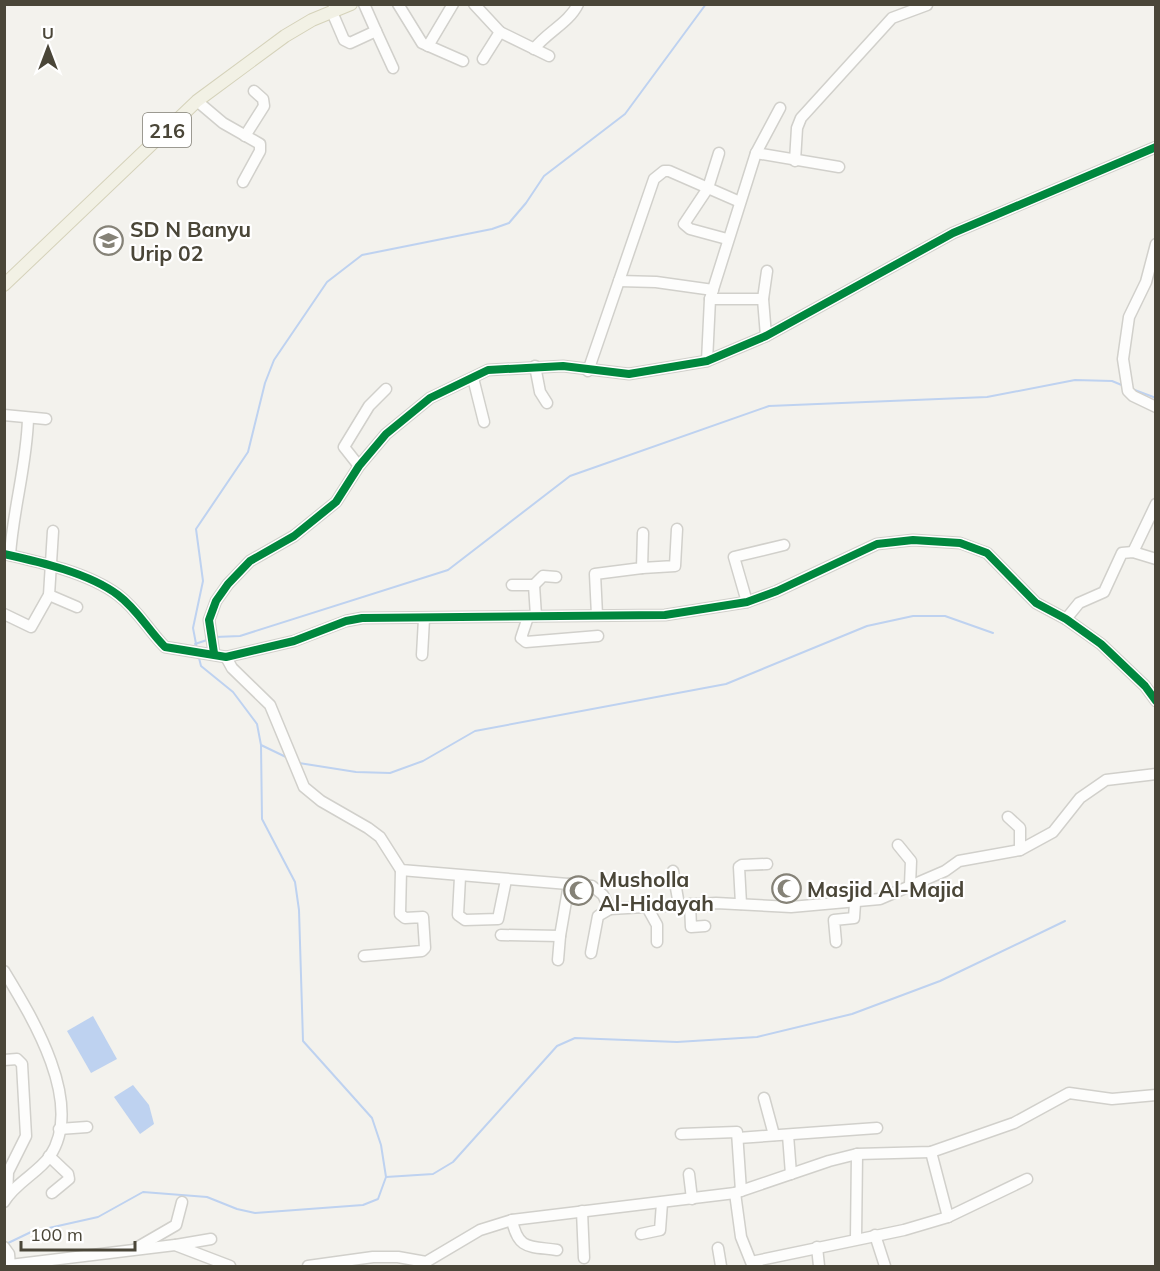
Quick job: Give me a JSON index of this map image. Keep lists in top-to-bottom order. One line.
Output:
{"streets":{"main road":["216"]},"places":{"school or university":["SD N Banyu Urip 02"],"mosque":["Masjid Al-Majid","Musholla Al-Hidayah"]},"scale_bar":"100 m","north":"top"}
